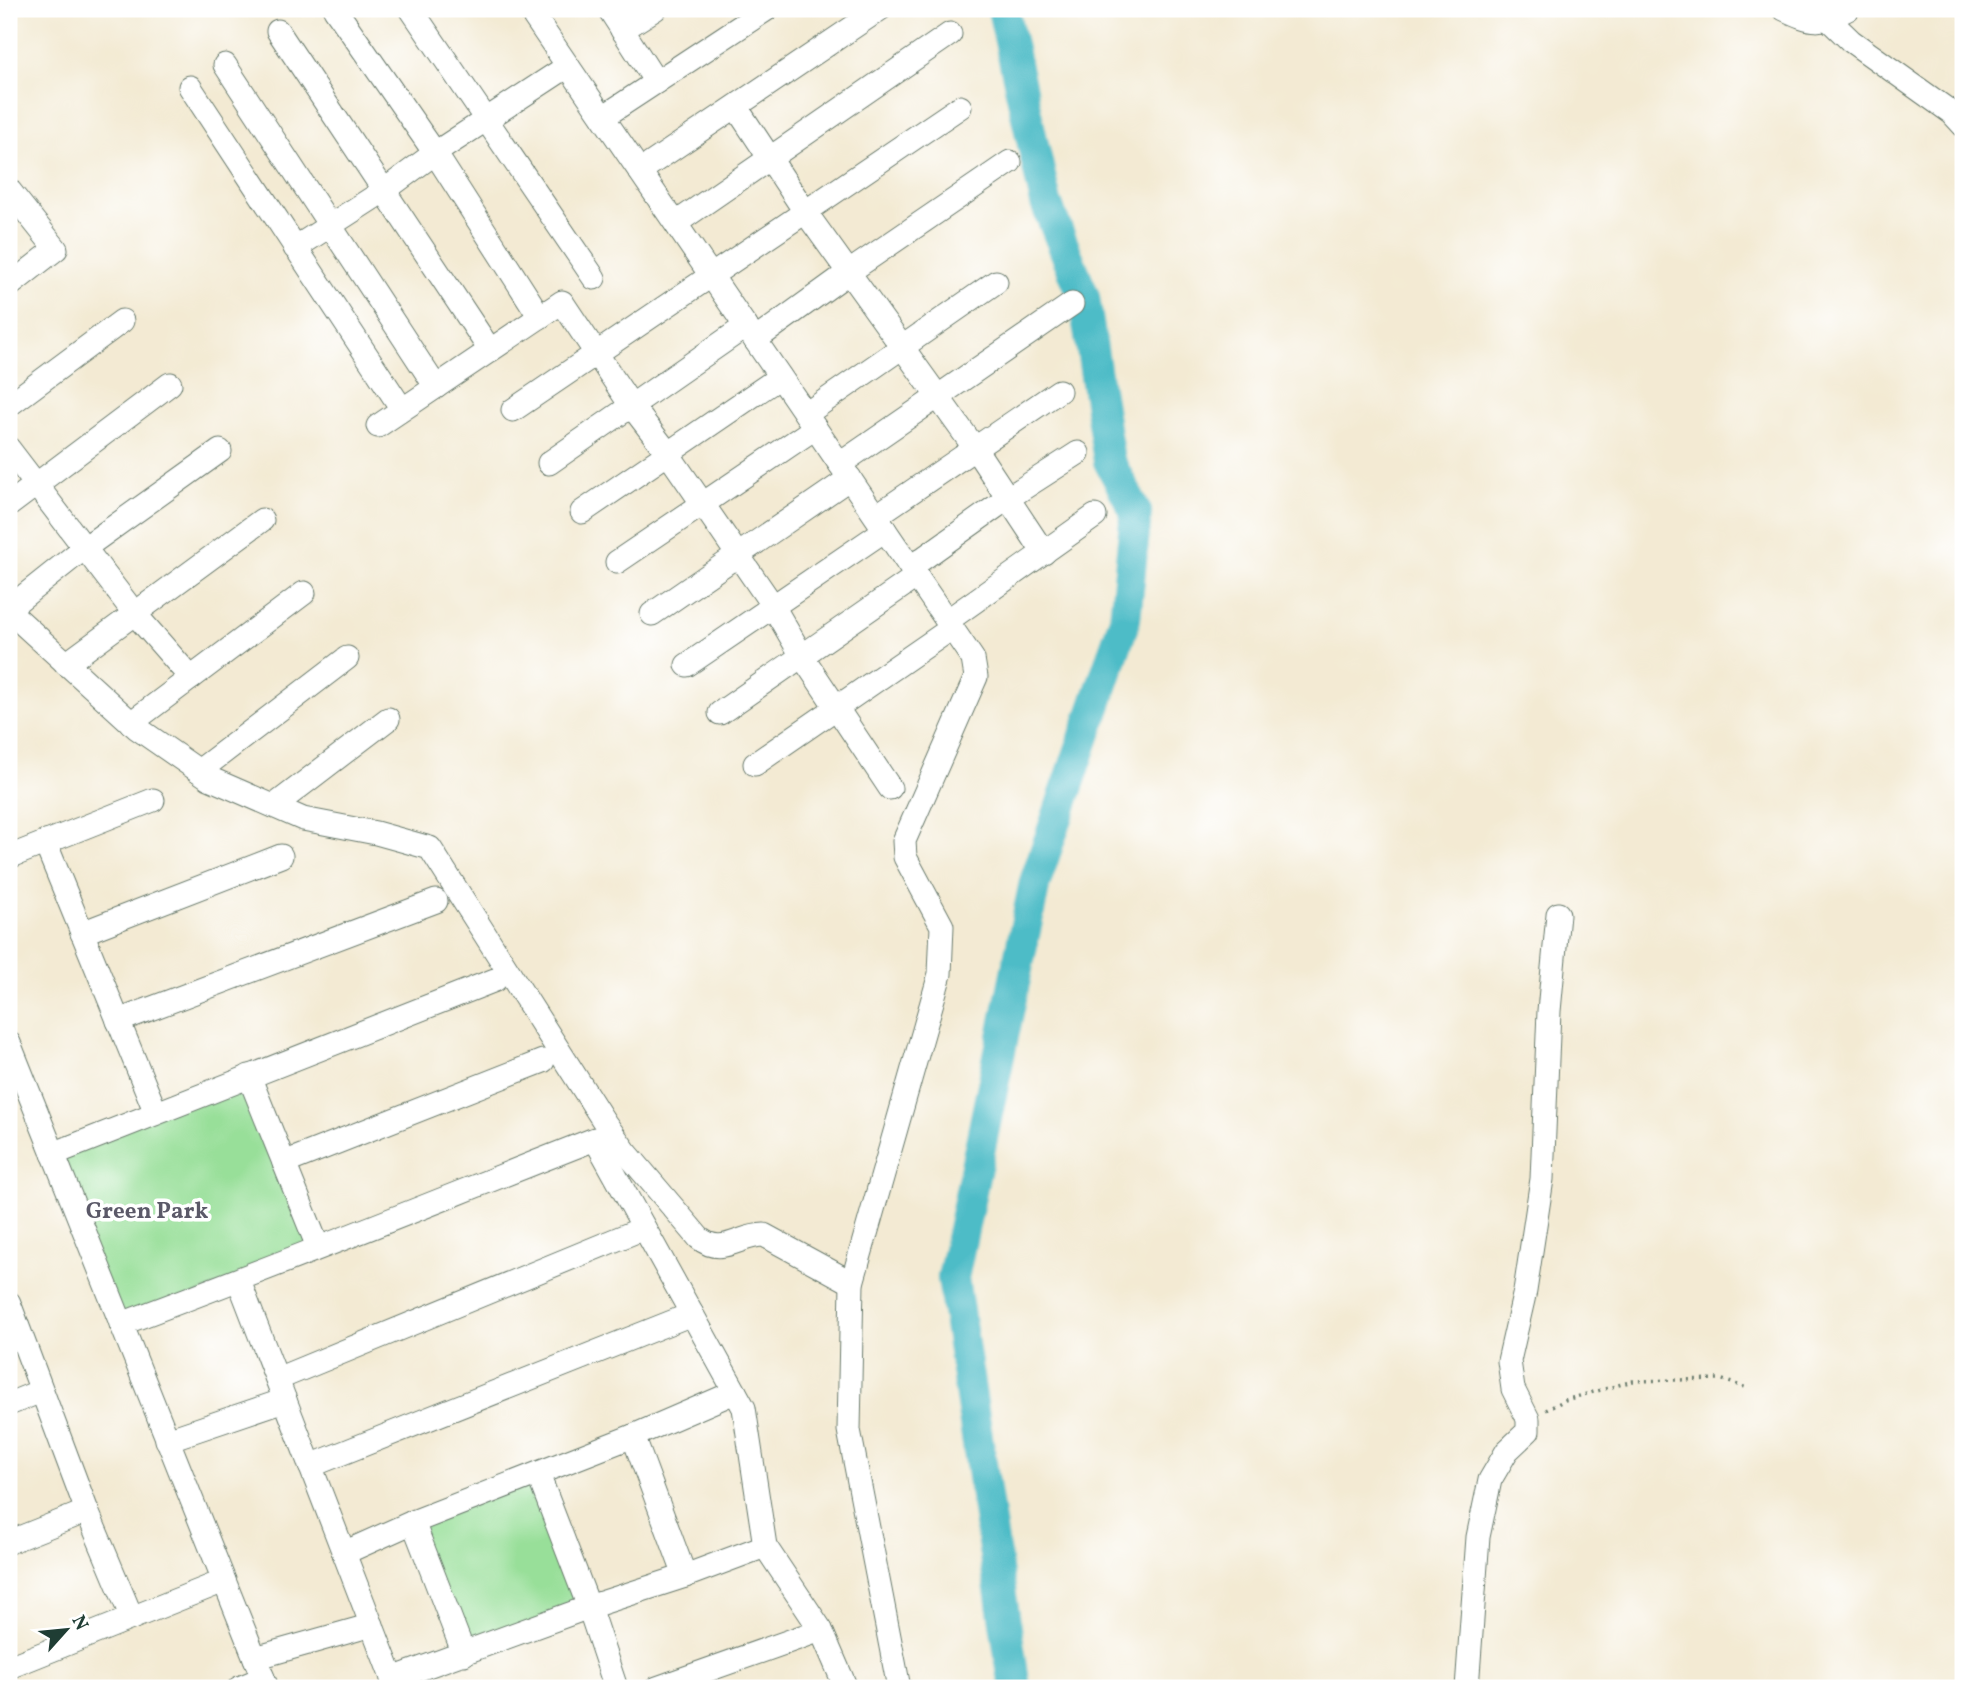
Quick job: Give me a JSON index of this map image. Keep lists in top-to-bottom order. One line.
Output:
{"districts":["Green Park"],"north":"top right"}
